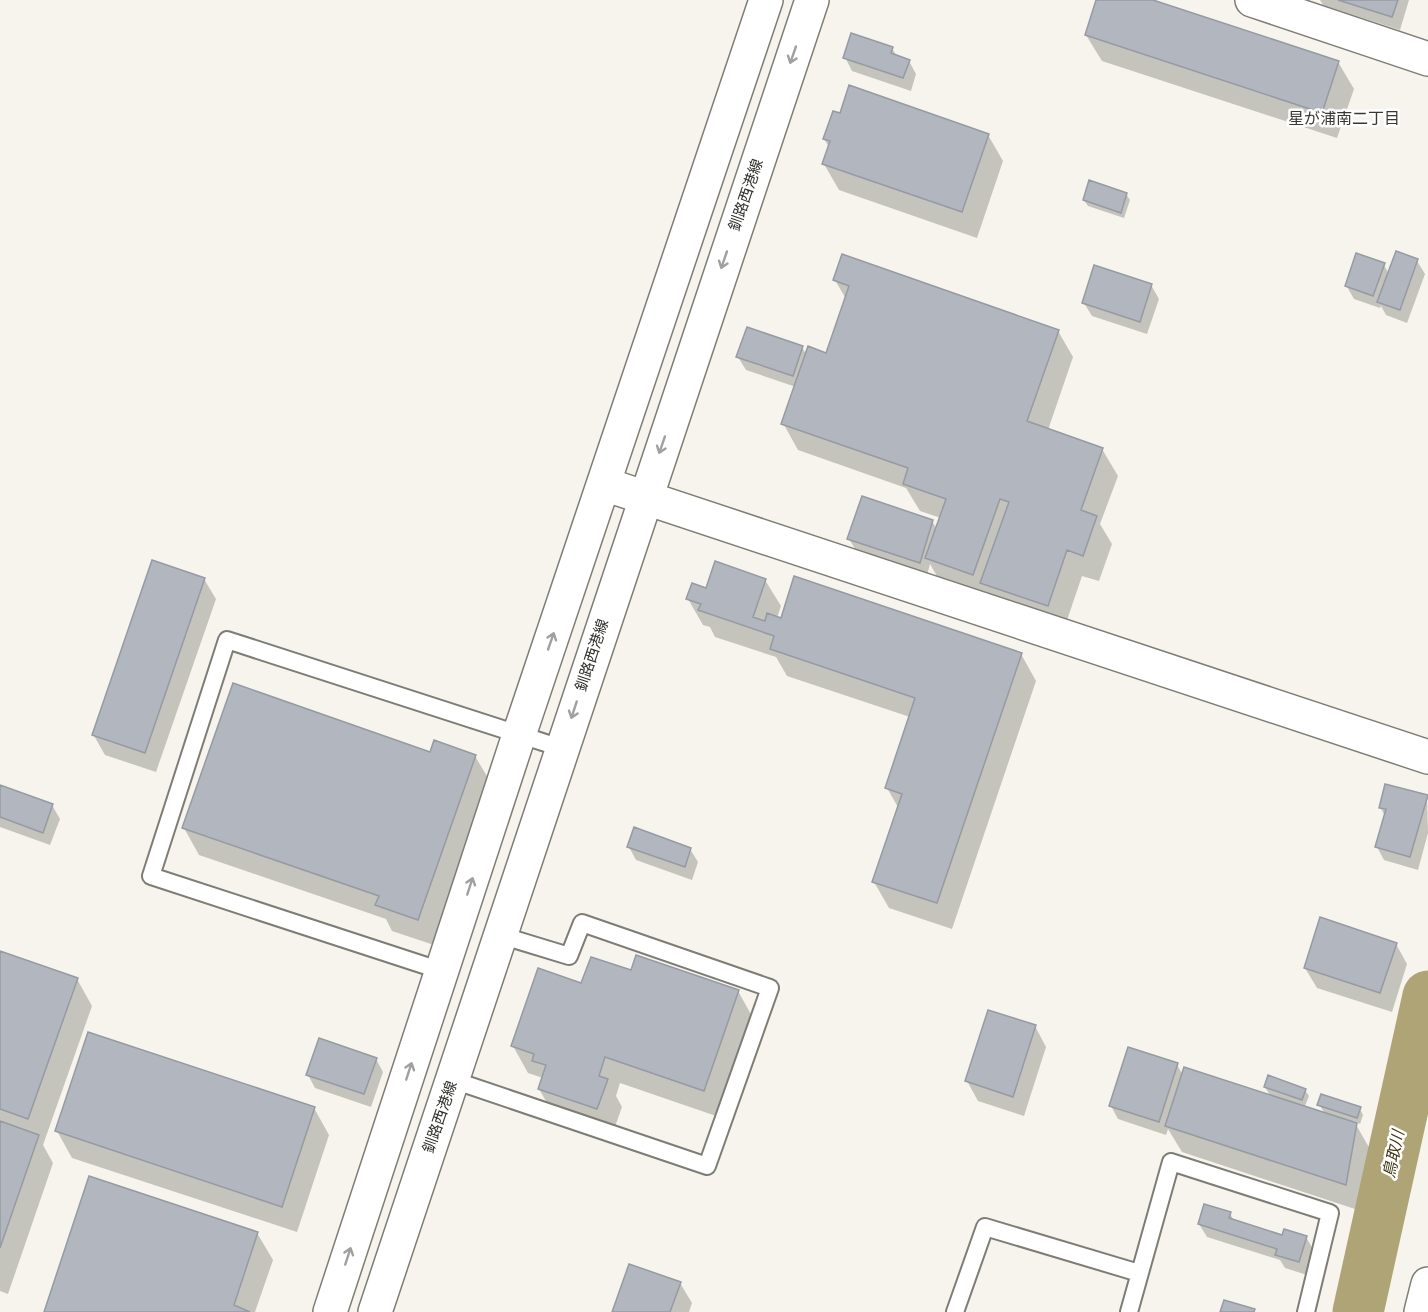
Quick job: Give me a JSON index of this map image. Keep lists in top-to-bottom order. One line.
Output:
{"streets":{"main road":["釧路西港線"]},"districts":["星が浦南二丁目"],"water":["鳥取川"]}
